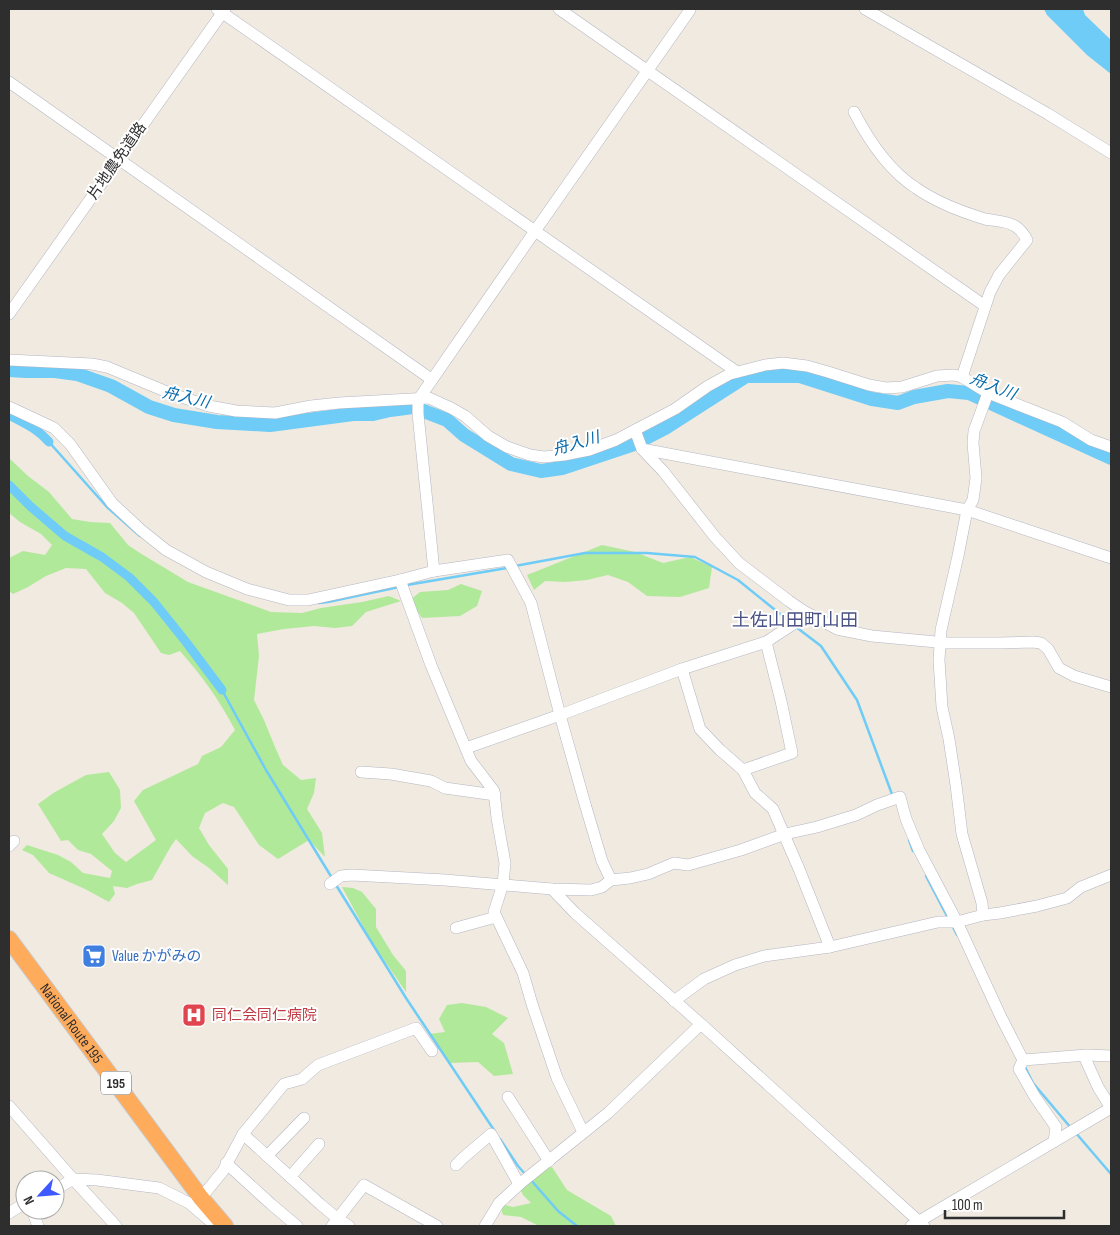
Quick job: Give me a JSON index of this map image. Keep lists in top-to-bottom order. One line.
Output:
{"streets":{"highway":["National Route 195","195"],"street":["片地農免道路"]},"districts":["土佐山田町山田"],"water":["舟入川"],"places":{"supermarket":["Value かがみの"],"hospital":["同仁会同仁病院"]},"scale_bar":"100 m","north":"bottom left"}
